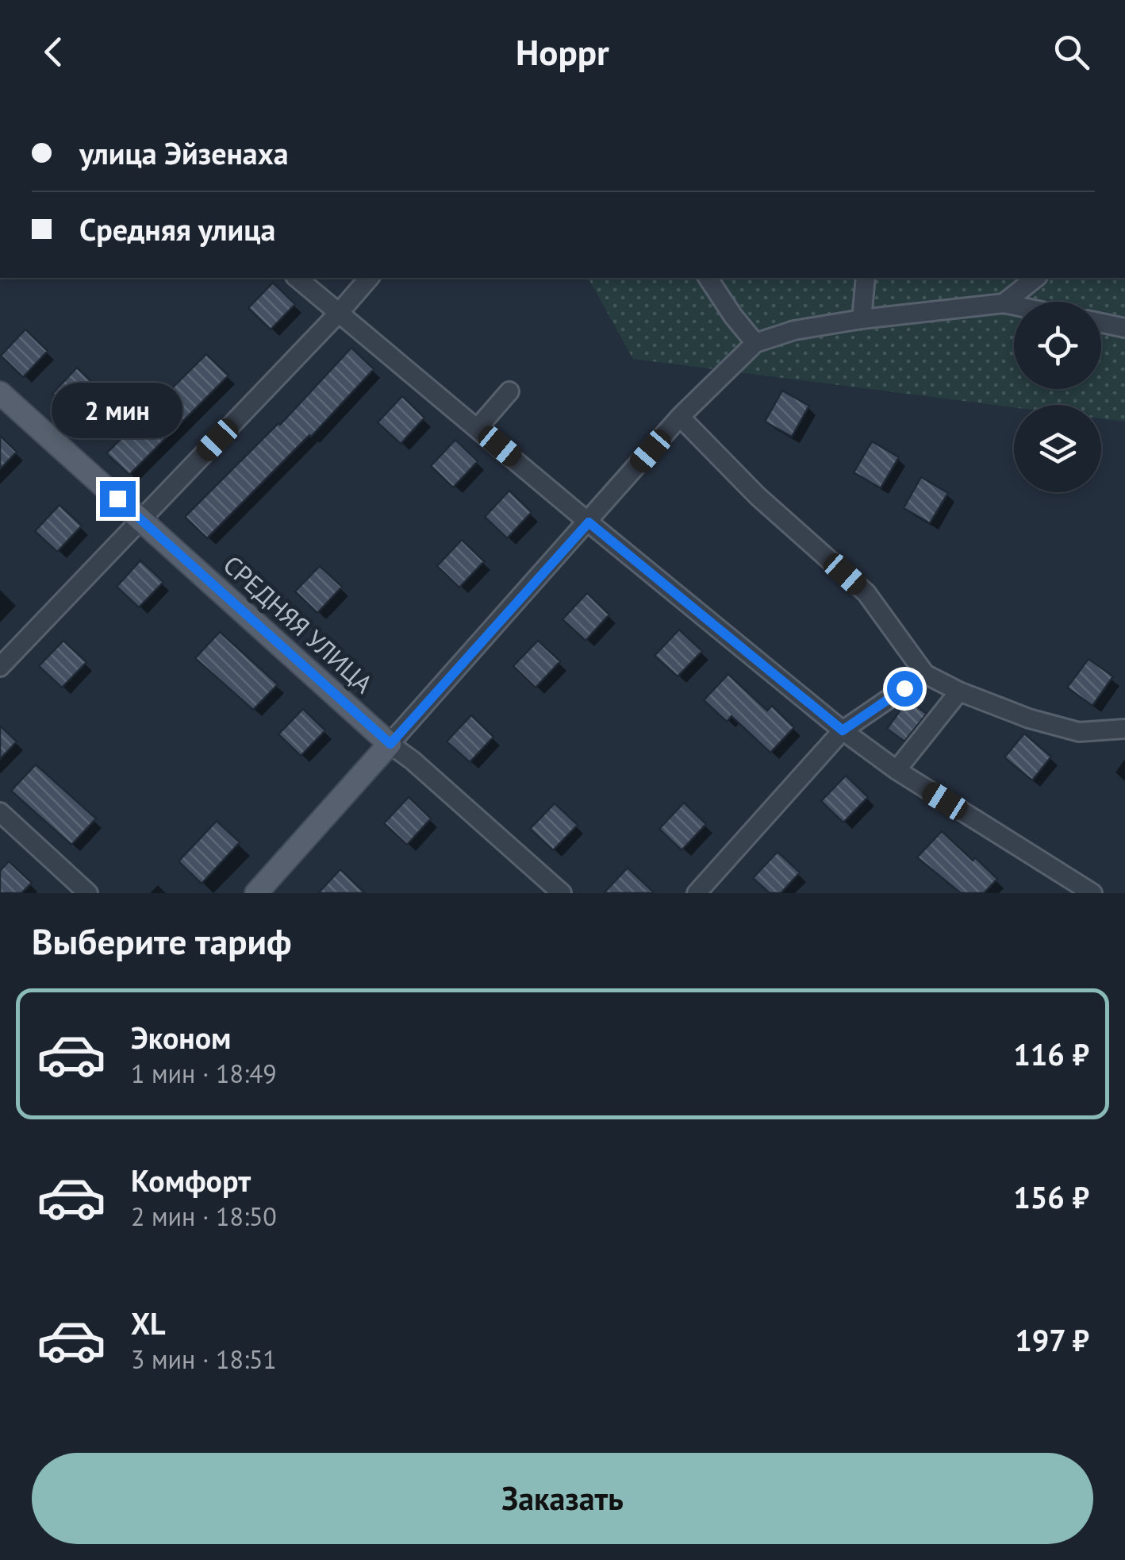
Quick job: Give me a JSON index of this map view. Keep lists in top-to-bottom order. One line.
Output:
{"streets":{"main road":["СРЕДНЯЯ УЛИЦА"]},"page":{"header":"Hoppr","banner":["улица Эйзенаха","Средняя улица"],"bubble":"2 мин","heading":"Выберите тариф","list":[{"name":"Эконом","note":"1 мин · 18:49","value":"116 ₽"},{"name":"Комфорт","note":"2 мин · 18:50","value":"156 ₽"},{"name":"XL","note":"3 мин · 18:51","value":"197 ₽"}],"buttons":"Заказать"}}
